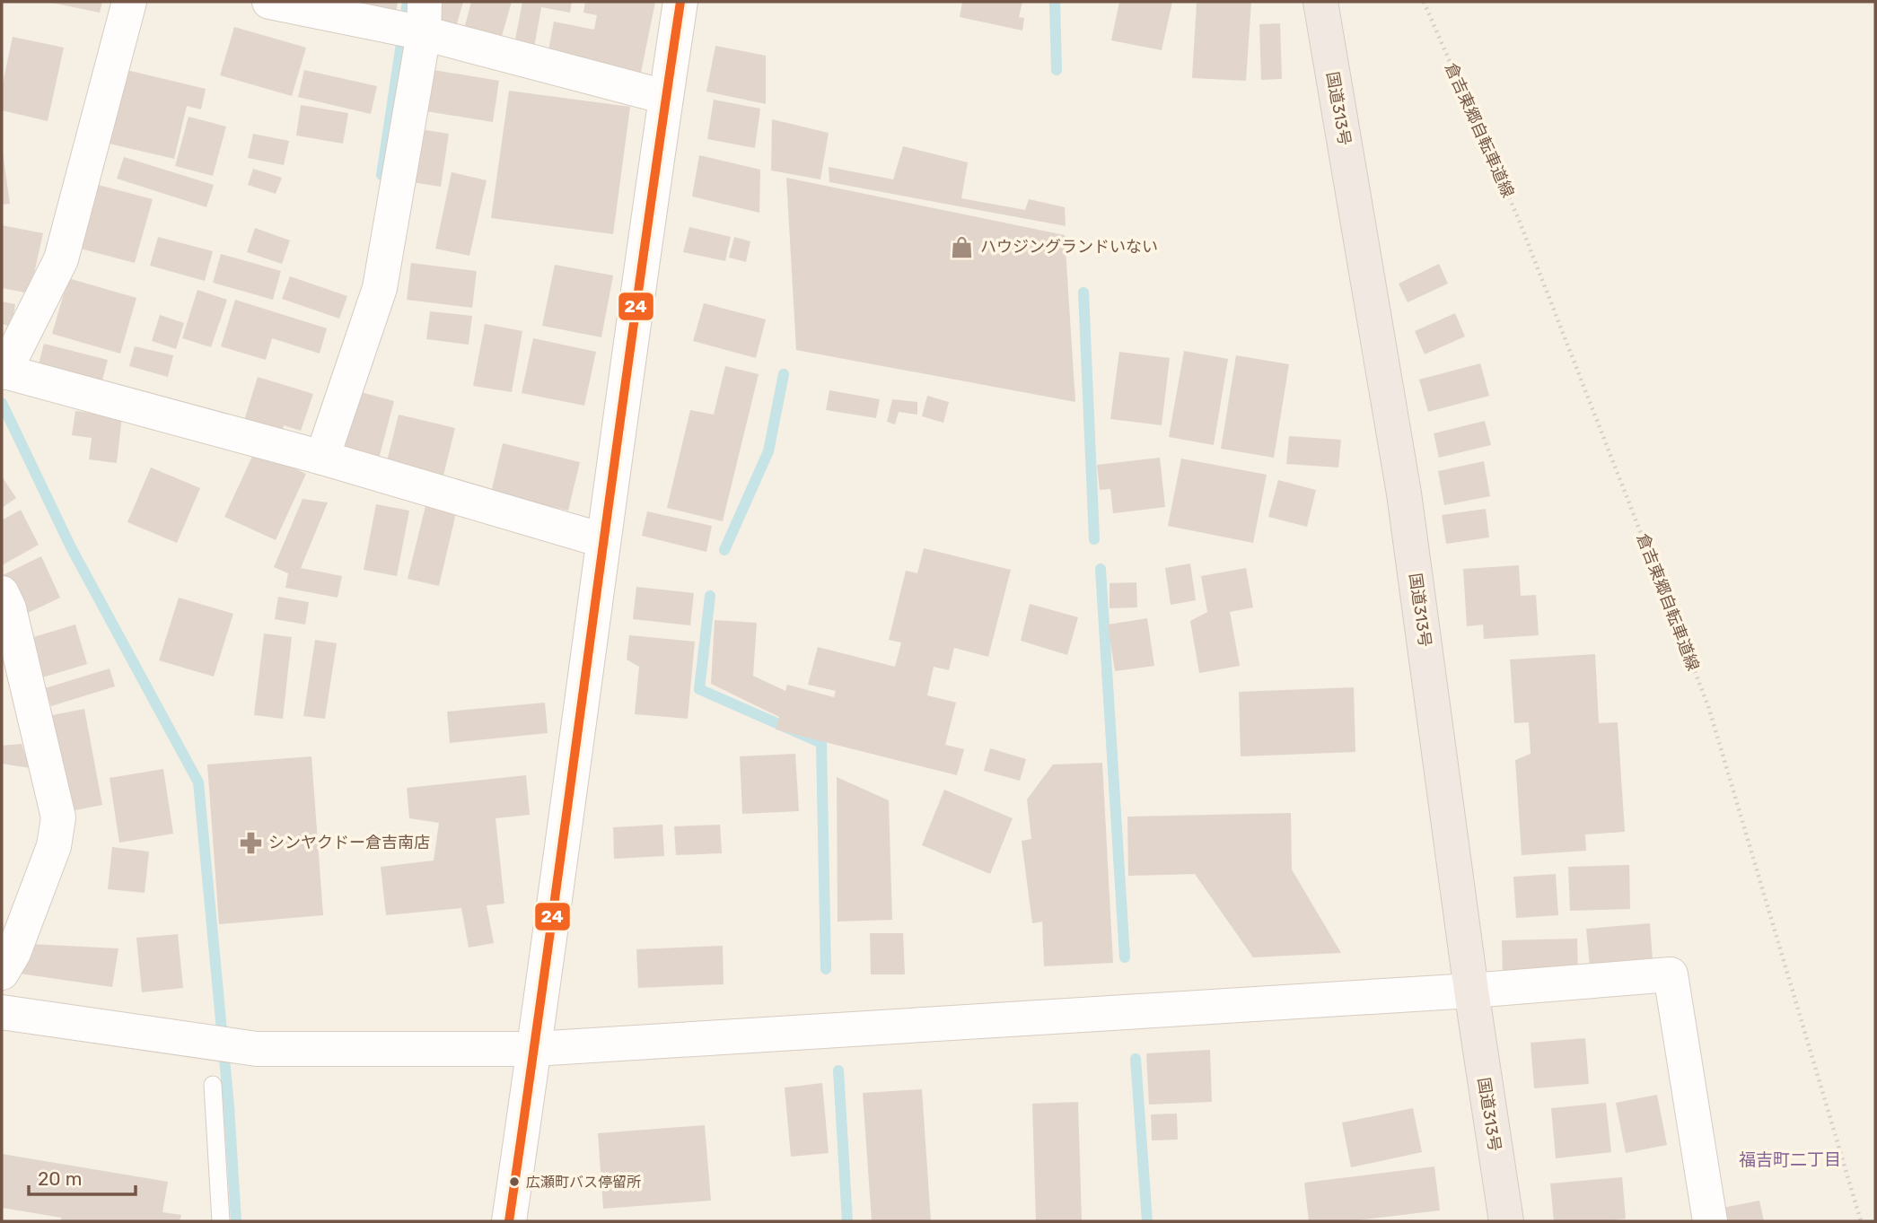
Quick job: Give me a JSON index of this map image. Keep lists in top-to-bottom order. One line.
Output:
{"streets":{"highway":["国道313号"],"path":["倉吉東郷自転車道線"]},"districts":["福吉町二丁目"],"places":{"shop":["ハウジングランドいない"],"pharmacy":["シンヤクドー倉吉南店"],"other":["広瀬町バス停留所"]},"lines":["transit line 24"],"scale_bar":"20 m"}
